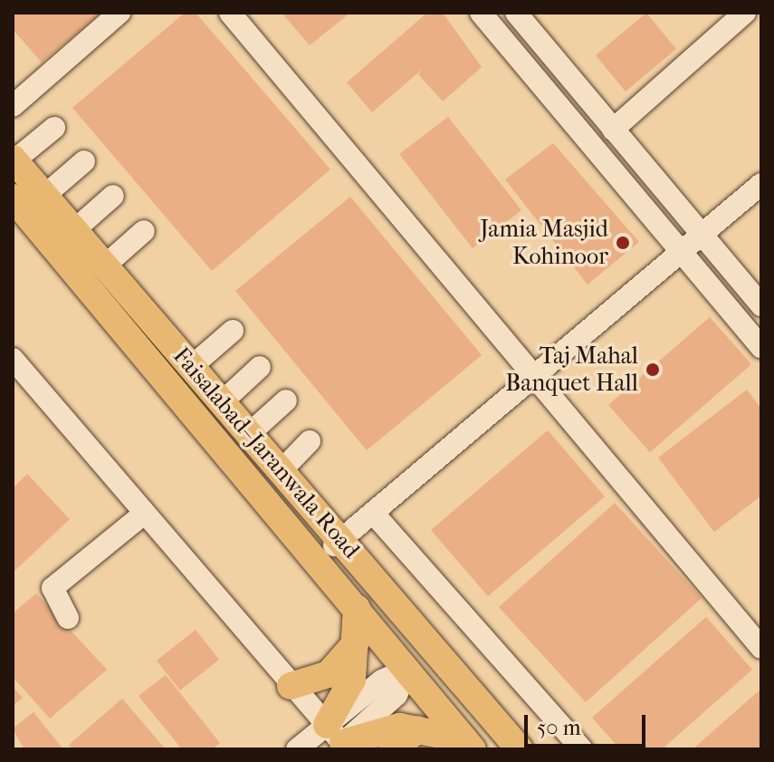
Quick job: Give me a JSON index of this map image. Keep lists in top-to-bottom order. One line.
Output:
{"streets":{"main road":["Faisalabad–Jaranwala Road"]},"places":["Jamia Masjid Kohinoor","Taj Mahal Banquet Hall"],"scale_bar":"50 m"}
